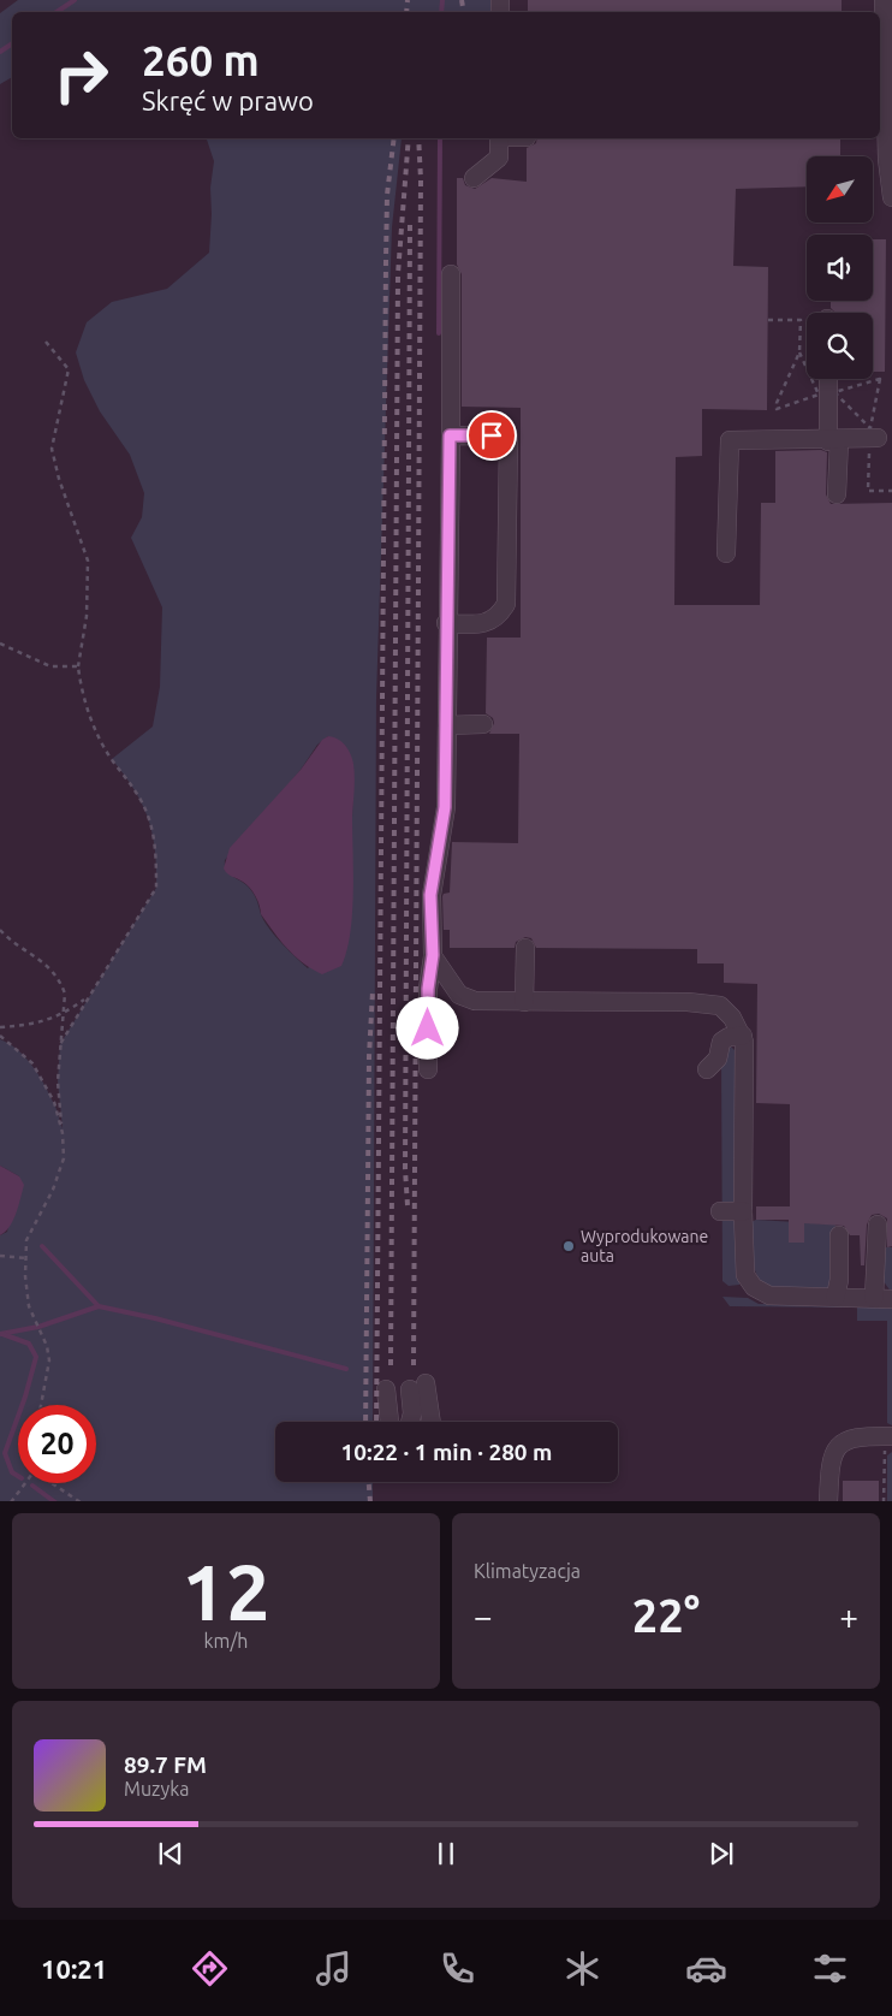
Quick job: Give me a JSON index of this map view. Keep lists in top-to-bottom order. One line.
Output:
{"places":["Wyprodukowane auta"],"north":"bottom left","page":{"turn":["260 m","Skręć w prawo"],"limit":"20","trip":"10:22 · 1 min · 280 m","tile":[["12","km/h"],"Klimatyzacja"],"heat":["−","22°","+"],"song":["89.7 FM","Muzyka"],"tabs":"10:21"}}
